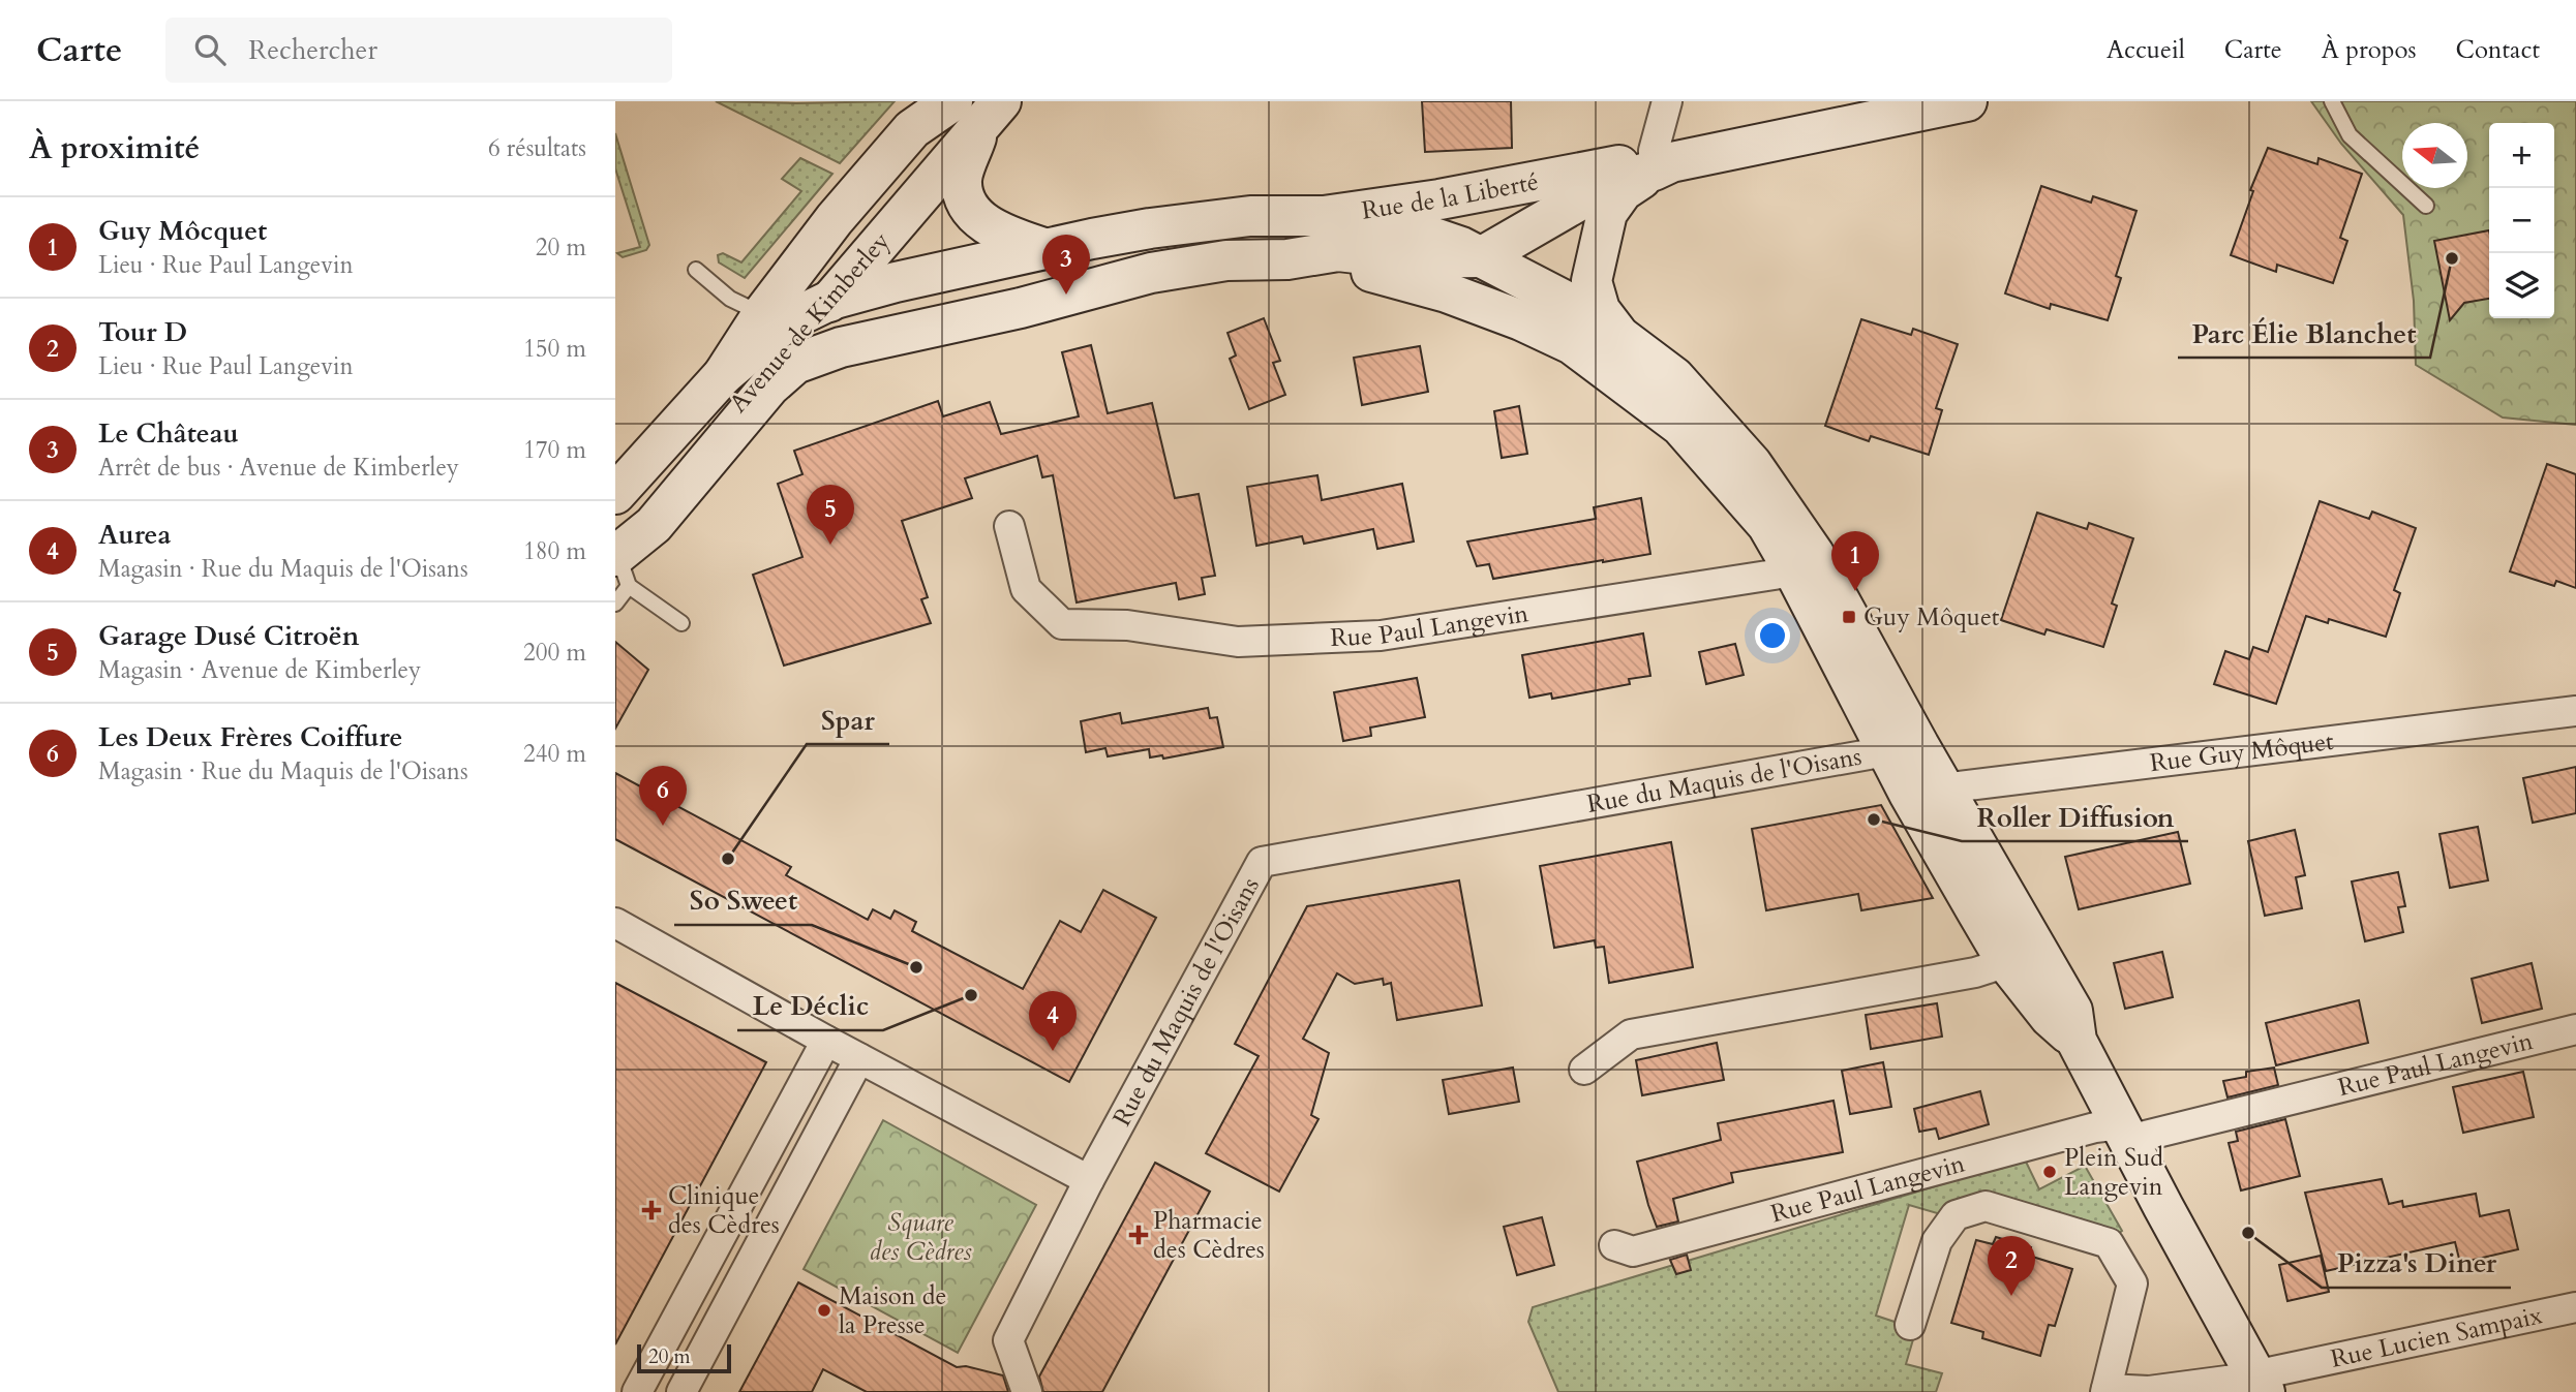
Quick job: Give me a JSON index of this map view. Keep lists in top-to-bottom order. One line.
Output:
{"streets":{"street":["Rue de la Liberté","Avenue de Kimberley","Rue Paul Langevin","Rue Guy Môquet","Rue du Maquis de l'Oisans","Rue Lucien Sampaix"]},"crossings":[["Rue Paul Langevin","Rue Lucien Sampaix"]],"parks":["Square des Cèdres"],"places":{"other":["Parc Élie Blanchet","Roller Diffusion","Spar","So Sweet","Le Déclic","Plein Sud Langevin","Pizza's Diner","Maison de la Presse"],"transit":["Guy Môquet"],"health":["Clinique des Cèdres","Pharmacie des Cèdres"]},"scale_bar":"20 m","north":"left","page":{"header":"Carte","search":"Rechercher","nav":["Accueil","Carte","À propos","Contact"],"heading":["À proximité","6 résultats"],"map_buttons":["+","−"],"list":[{"mark":"1","name":"Guy Môcquet","note":"Lieu · Rue Paul Langevin","value":"20 m"},{"mark":"2","name":"Tour D","note":"Lieu · Rue Paul Langevin","value":"150 m"},{"mark":"3","name":"Le Château","note":"Arrêt de bus · Avenue de Kimberley","value":"170 m"},{"mark":"4","name":"Aurea","note":"Magasin · Rue du Maquis de l'Oisans","value":"180 m"},{"mark":"5","name":"Garage Dusé Citroën","note":"Magasin · Avenue de Kimberley","value":"200 m"},{"mark":"6","name":"Les Deux Frères Coiffure","note":"Magasin · Rue du Maquis de l'Oisans","value":"240 m"}],"pins":["3","5","1","6","4","2"],"scale":"20 m"}}
